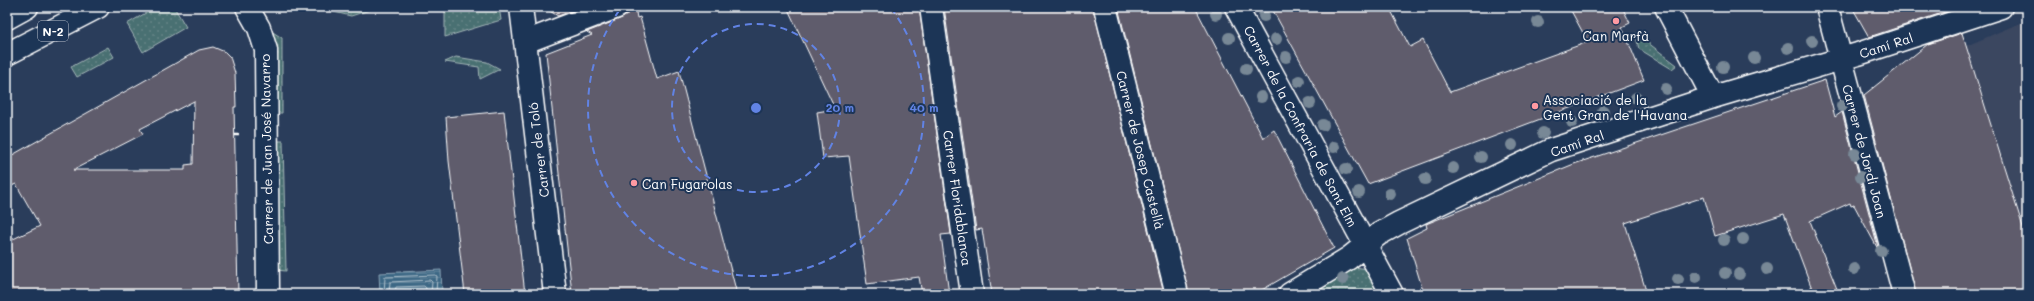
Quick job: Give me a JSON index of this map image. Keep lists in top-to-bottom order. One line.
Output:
{"streets":{"street":["N-2","Camí Ral","Carrer de la Confraria de Sant Elm","Carrer de Juan José Navarro","Carrer de Toló","Carrer de Josep Castellà","Carrer de Jordi Joan","Carrer Floridablanca"]},"crossings":[["Camí Ral","Carrer de la Confraria de Sant Elm"],["Camí Ral","Carrer de Jordi Joan"]],"places":["Can Marfà","Associació de la Gent Gran de l'Havana","Can Fugarolas"],"rings":["20 m","40 m"]}
